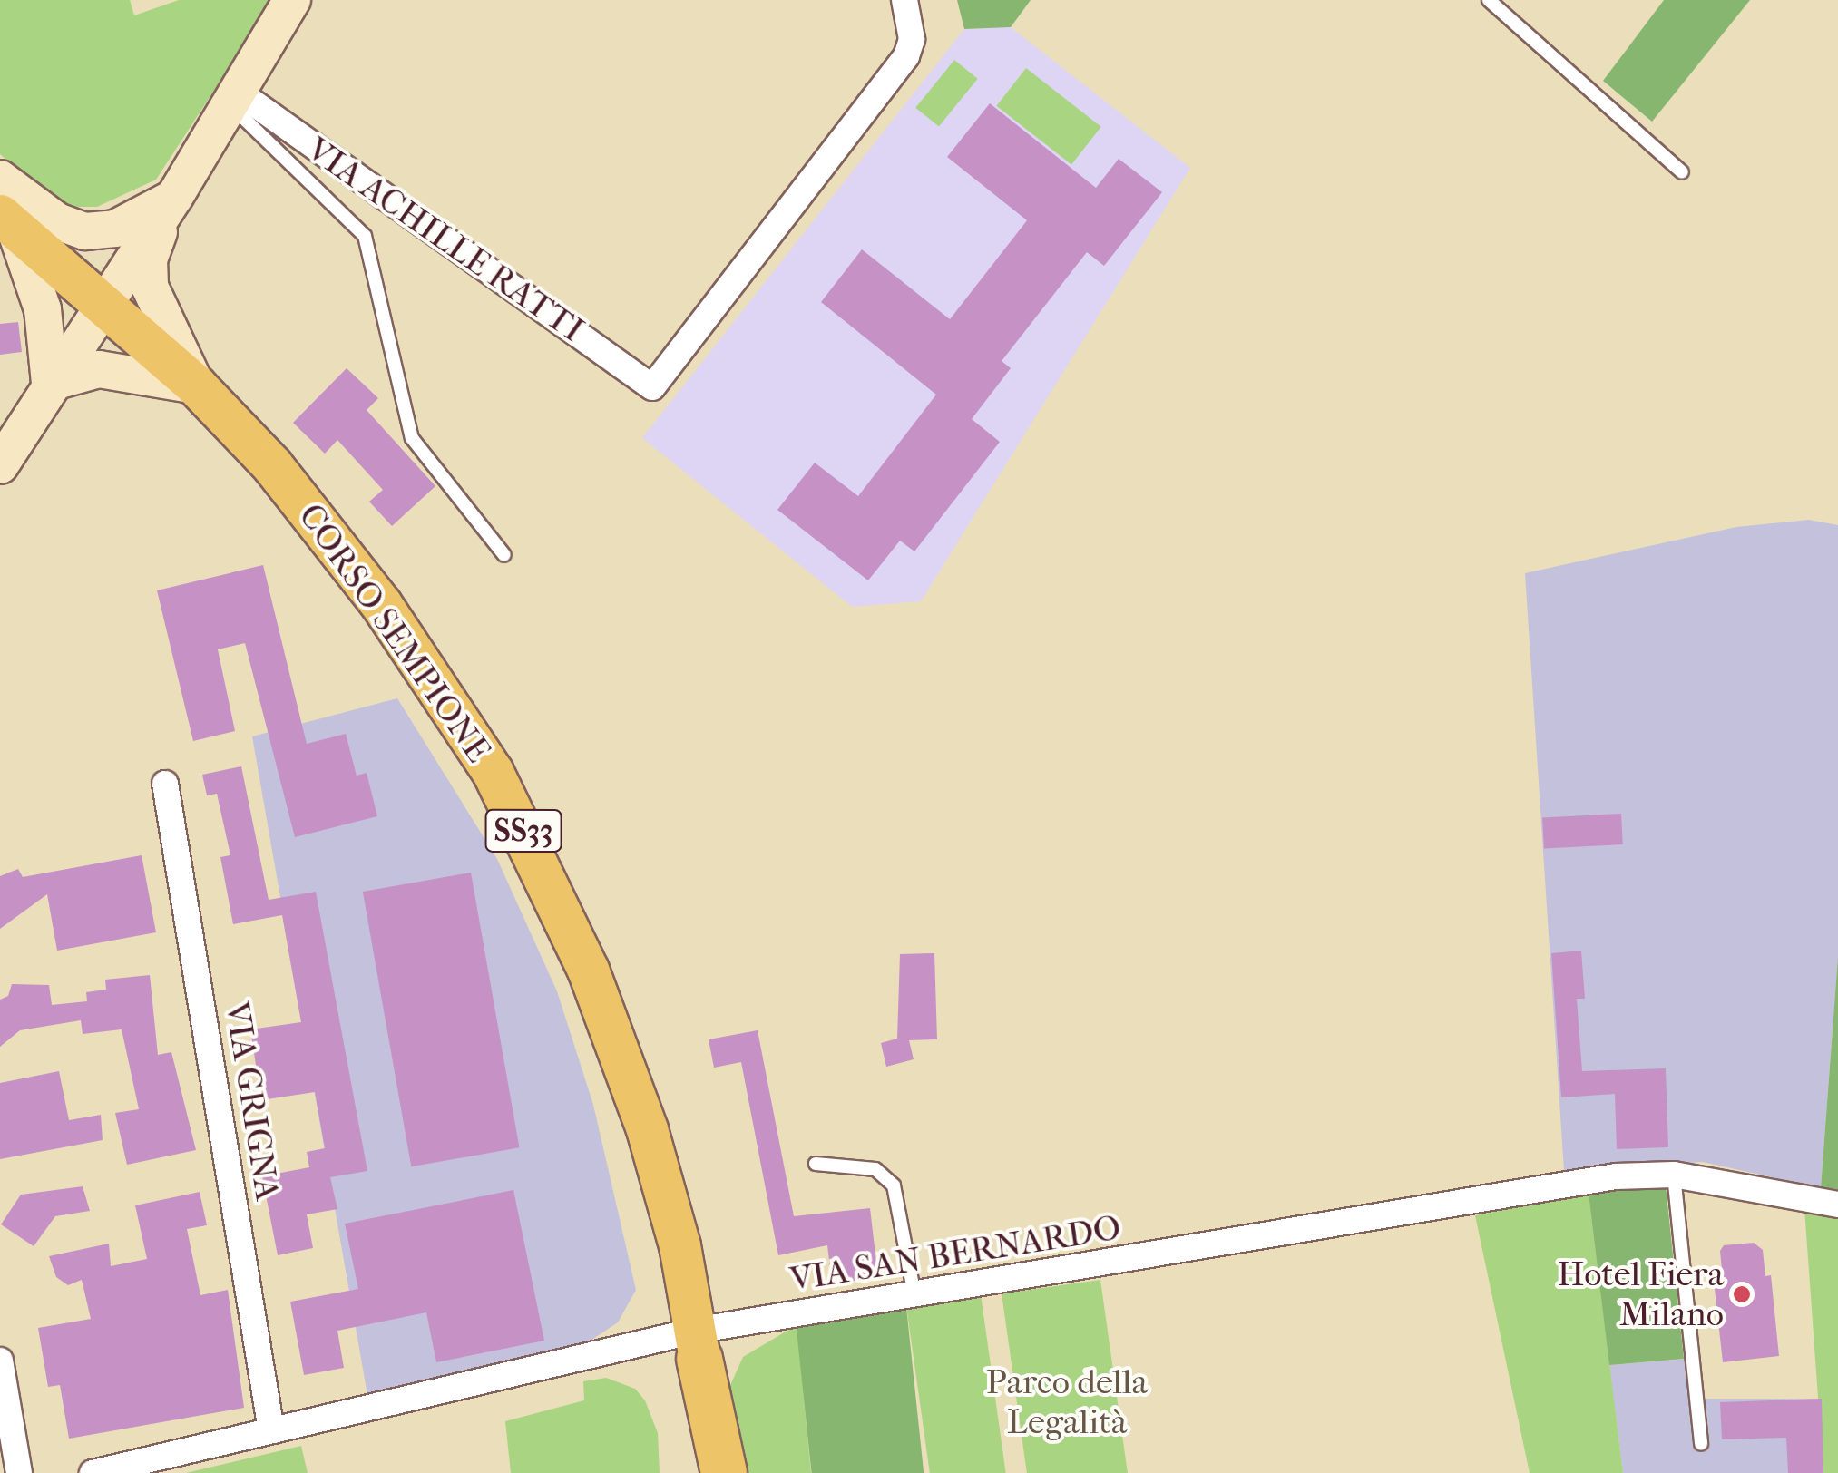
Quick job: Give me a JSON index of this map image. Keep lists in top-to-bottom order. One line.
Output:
{"streets":{"highway":["CORSO SEMPIONE","SS33"],"street":["VIA ACHILLE RATTI","VIA GRIGNA","VIA SAN BERNARDO"]},"crossings":[["CORSO SEMPIONE","VIA SAN BERNARDO"],["VIA GRIGNA","VIA SAN BERNARDO"]],"parks":["Parco della Legalità"],"places":["Hotel Fiera Milano"]}
